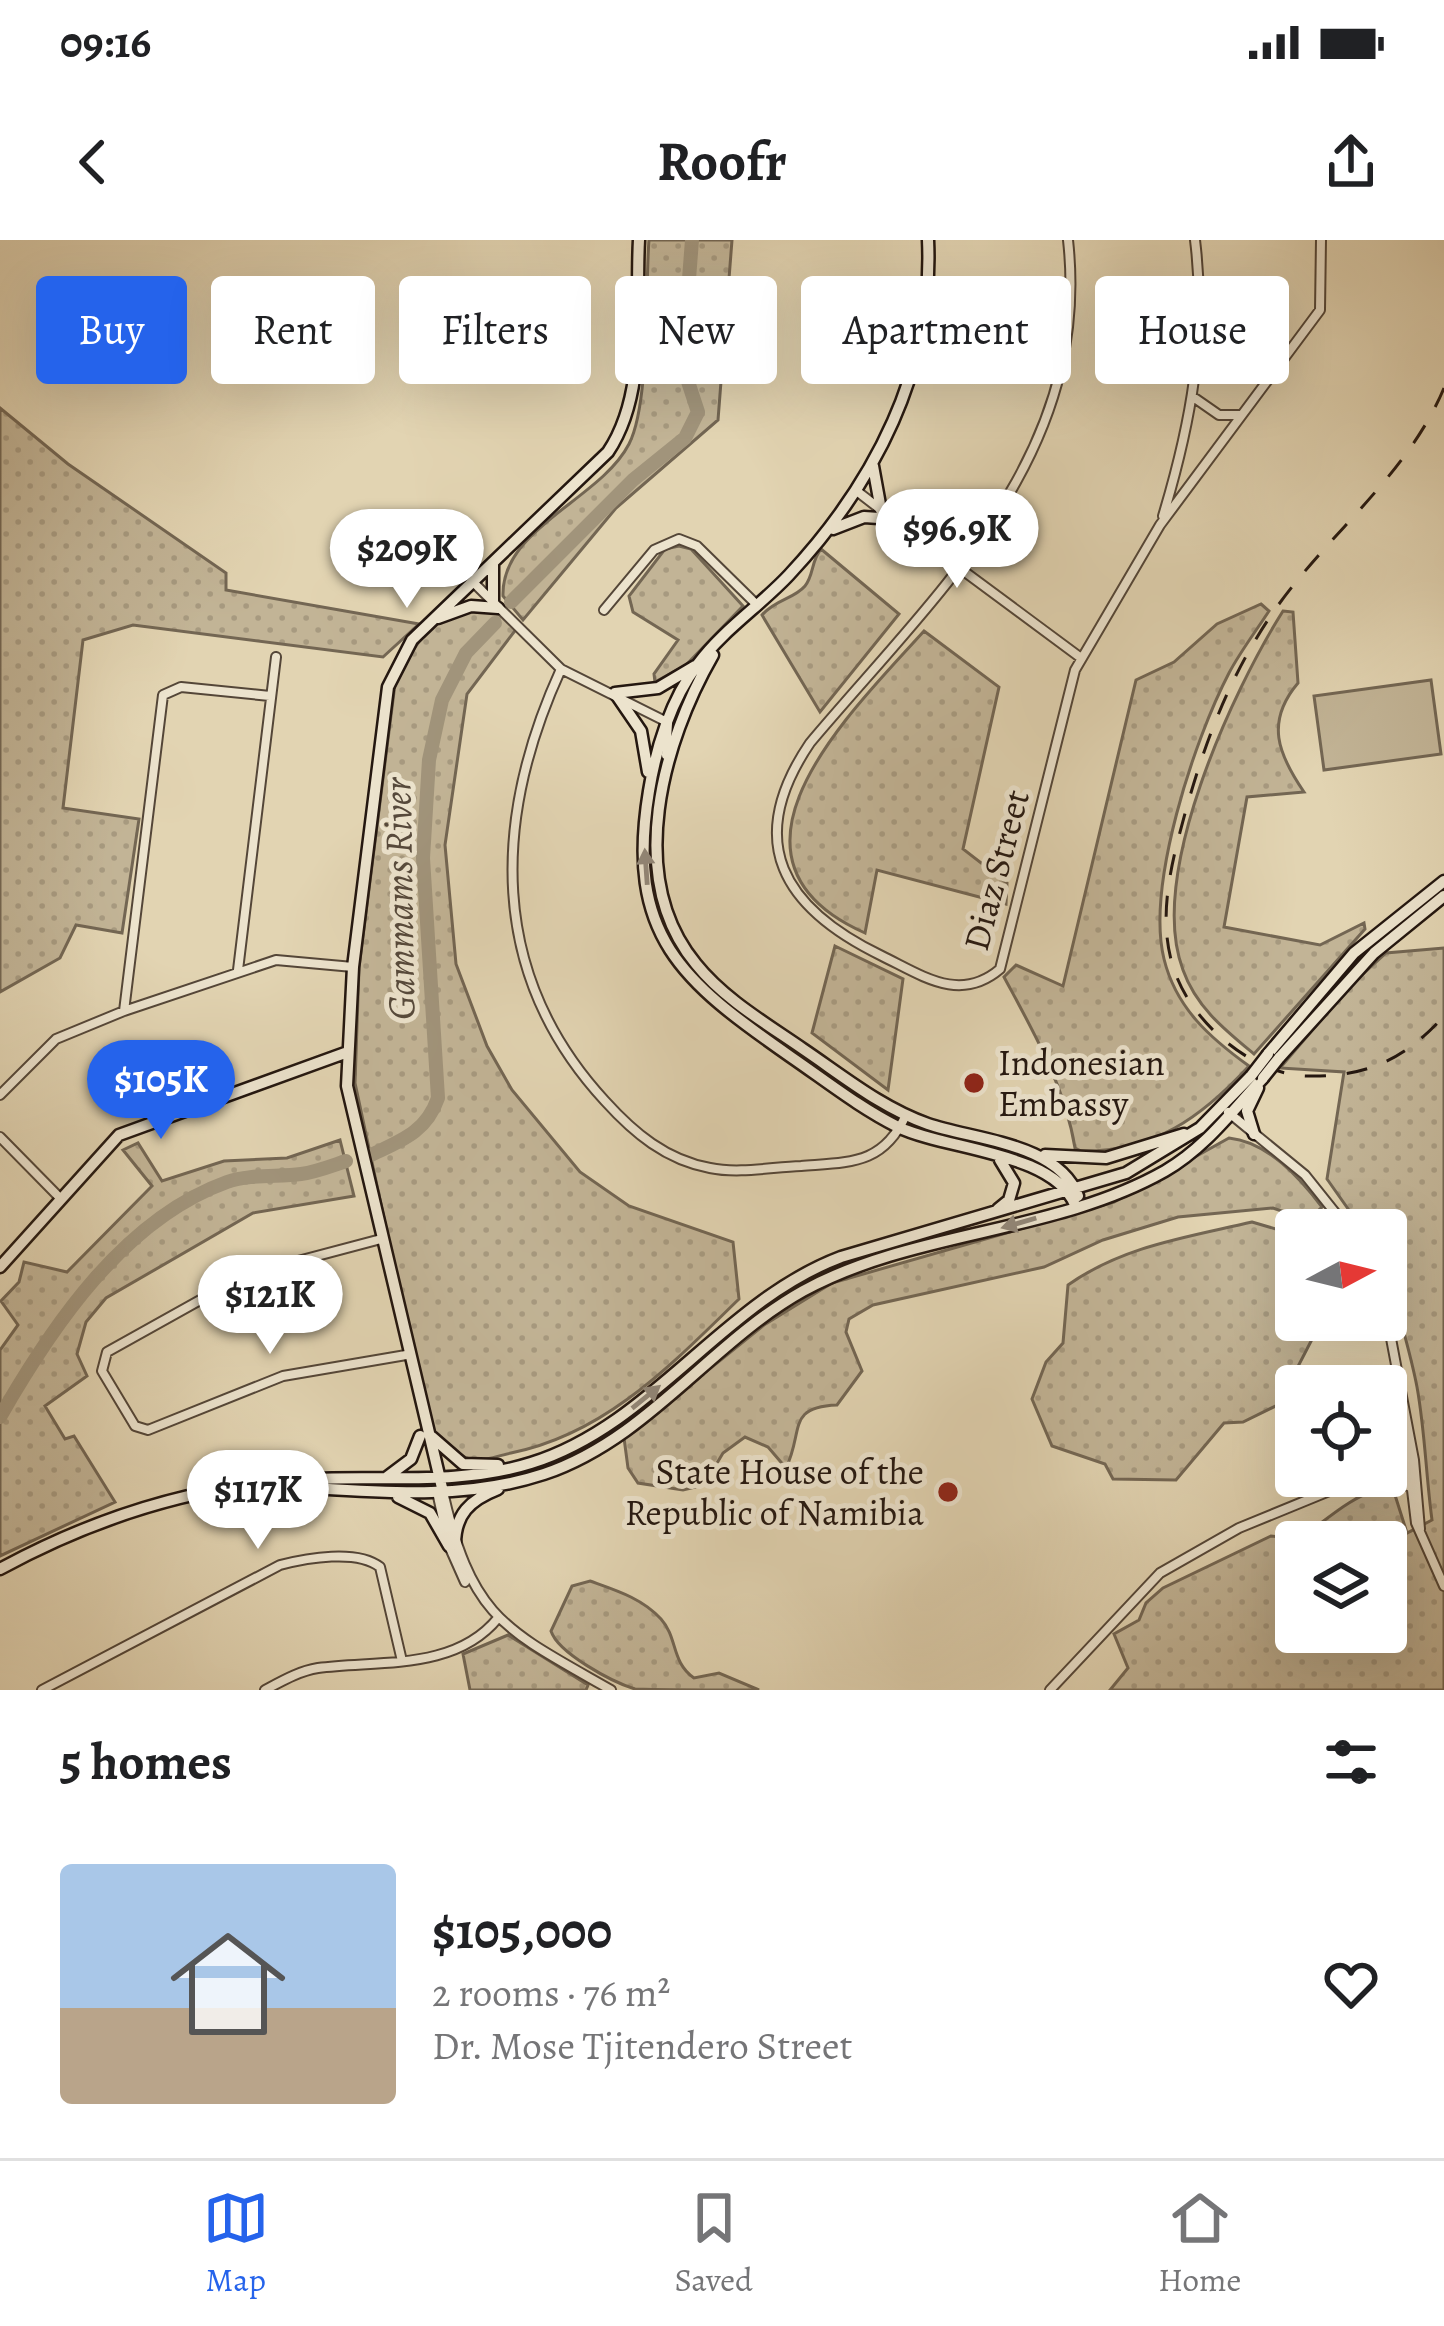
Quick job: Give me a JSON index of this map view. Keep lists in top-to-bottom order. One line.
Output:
{"streets":{"street":["Diaz Street"]},"water":["Gammams River"],"places":["Indonesian Embassy","State House of the Republic of Namibia"],"north":"right","page":{"status":"09:16","header":"Roofr","chip":["Buy","Rent","Filters","New","Apartment","House"],"price":["$96.9K","$209K","$105K","$121K","$117K"],"heading":"5 homes","list":[{"name":"$105,000","note":"2 rooms · 76 m² · Dr. Mose Tjitendero Street"}],"tabs":["Map","Saved","Home"]}}
